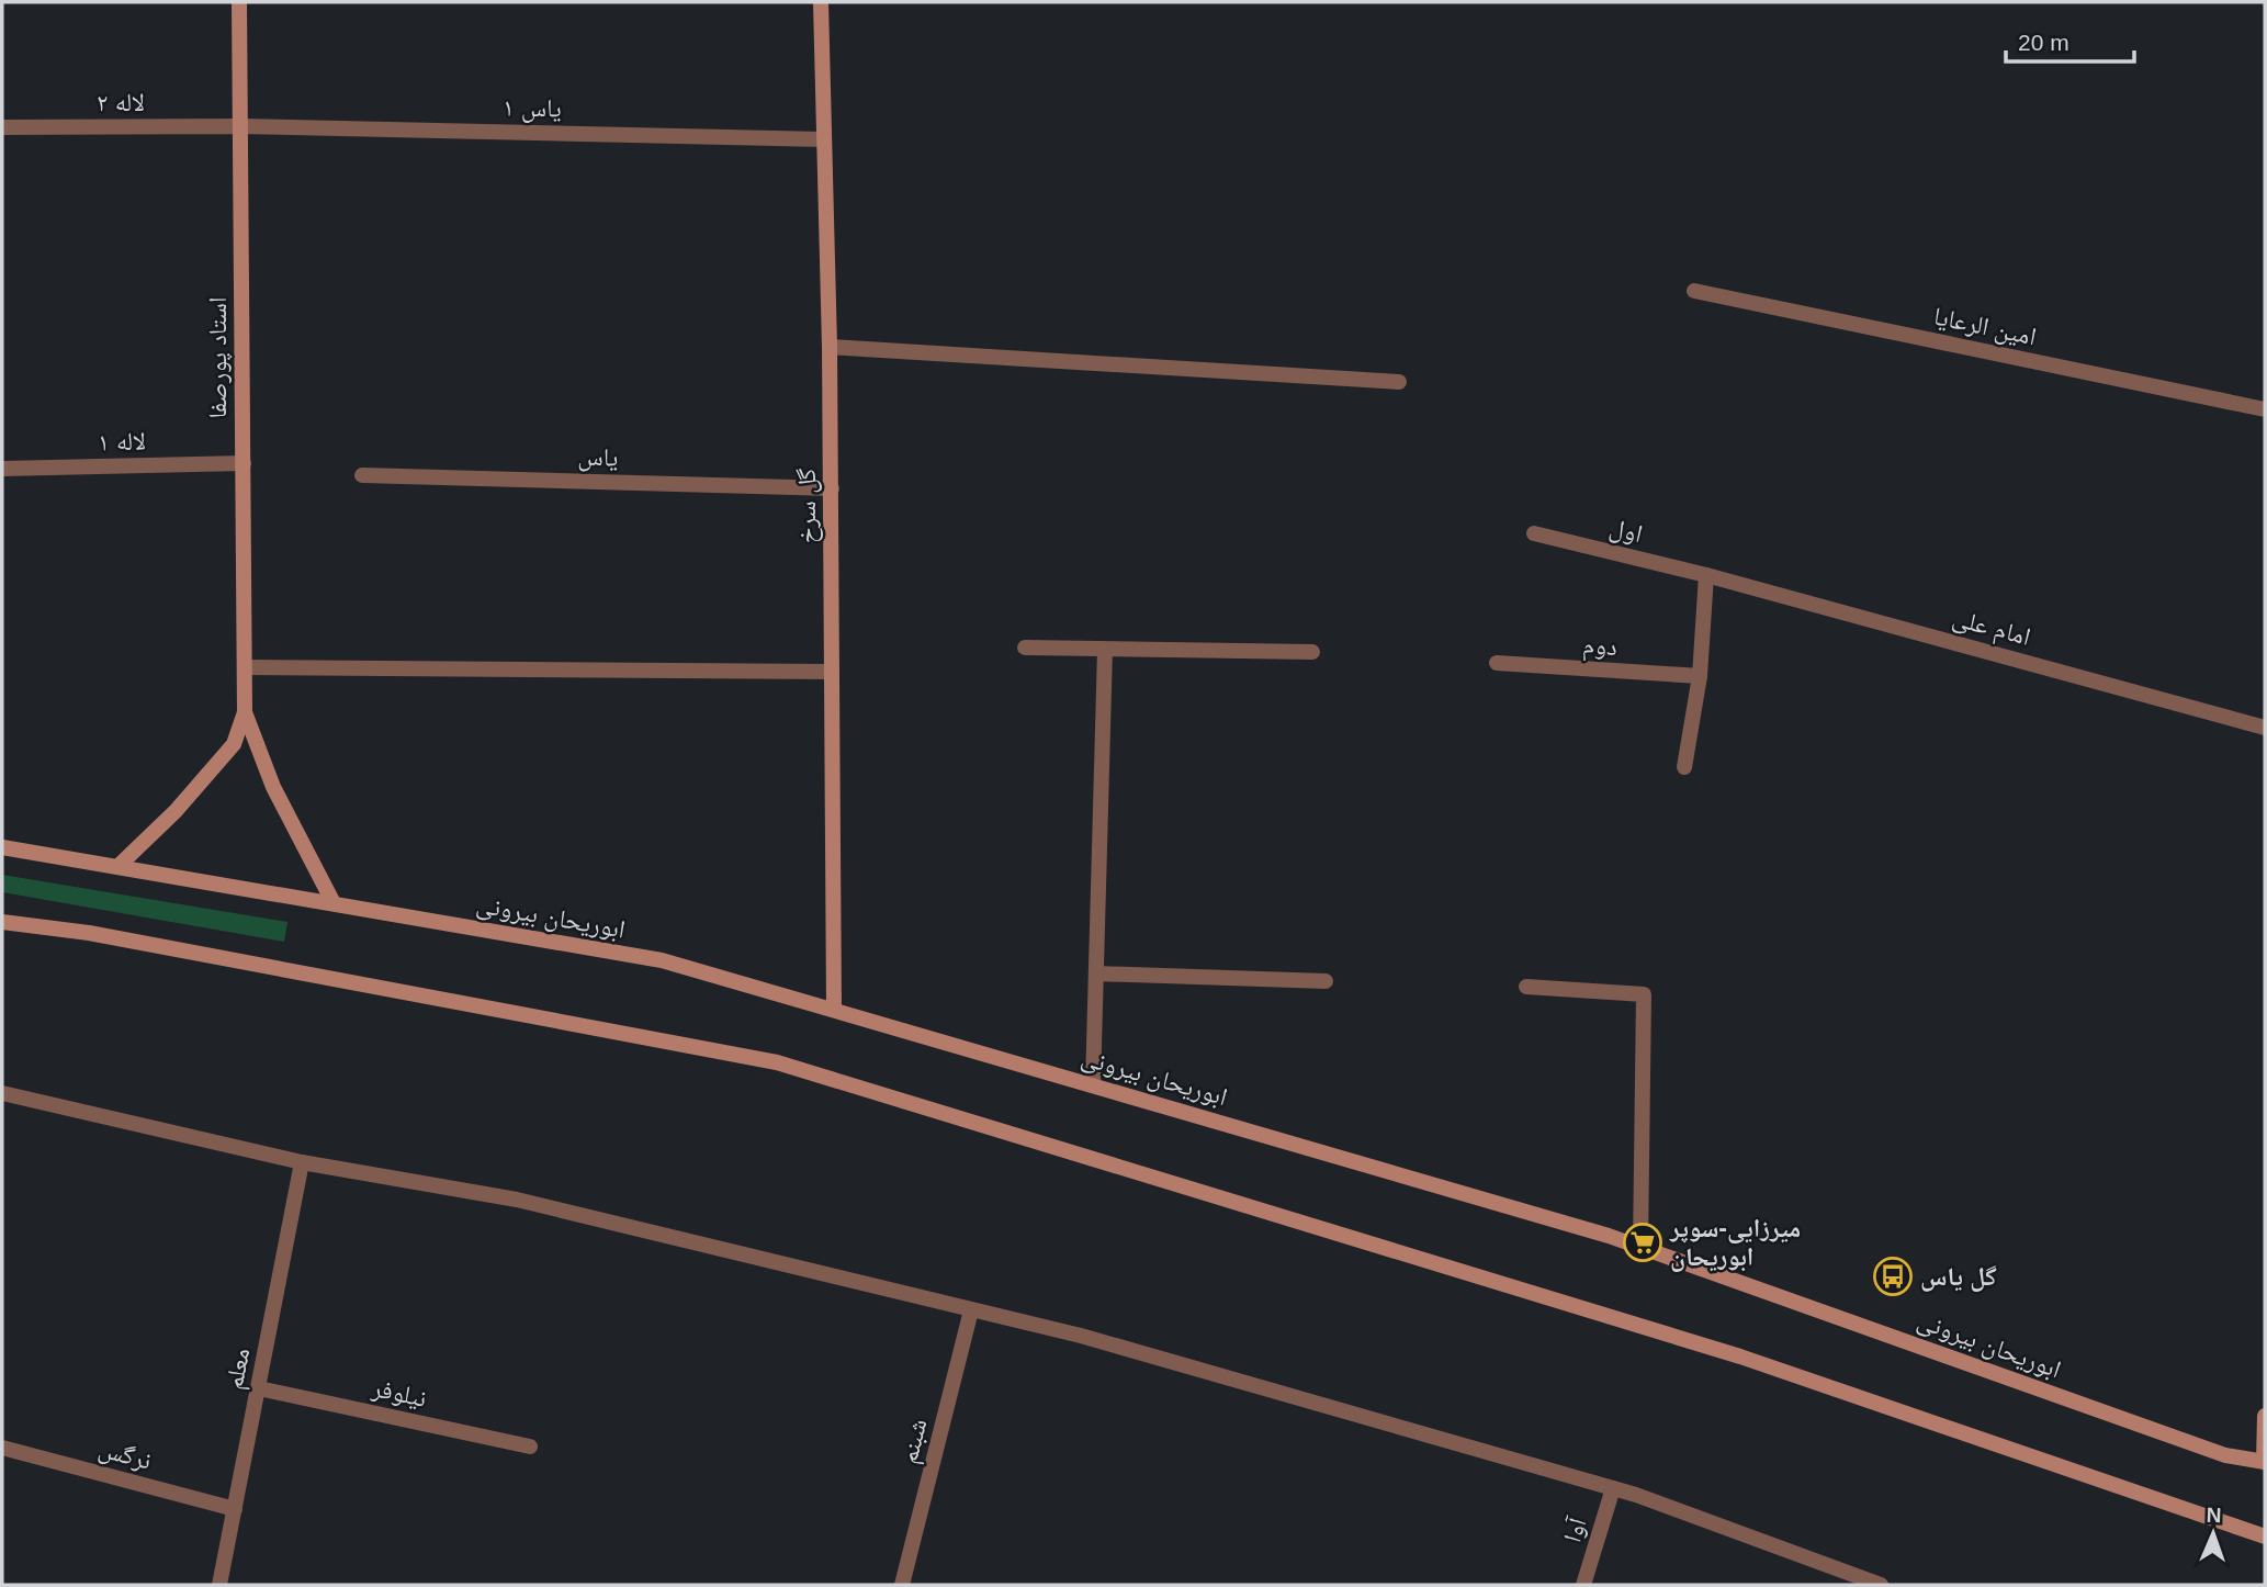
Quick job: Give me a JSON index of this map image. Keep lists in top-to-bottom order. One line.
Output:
{"streets":{"main road":["استاد پورصفا","گل سرخ","ابوریحان بیرونی"],"street":["لاله ۲","یاس ۱","امین الرعایا","لاله ۱","یاس","اول","امام علی","دوم","معلم","نیلوفر","شبنم","نرگس","آوا"]},"crossings":[["لاله ۲","یاس ۱"],["لاله ۲","استاد پورصفا"],["یاس ۱","استاد پورصفا"],["یاس ۱","گل سرخ"],["استاد پورصفا","لاله ۱"],["یاس","گل سرخ"],["گل سرخ","ابوریحان بیرونی"],["اول","امام علی"],["معلم","نیلوفر"],["معلم","نرگس"]],"places":{"supermarket":["میرزایی-سوپر ابوریحان"],"bus stop":["گل یاس"]},"scale_bar":"20 m","north":"top"}
